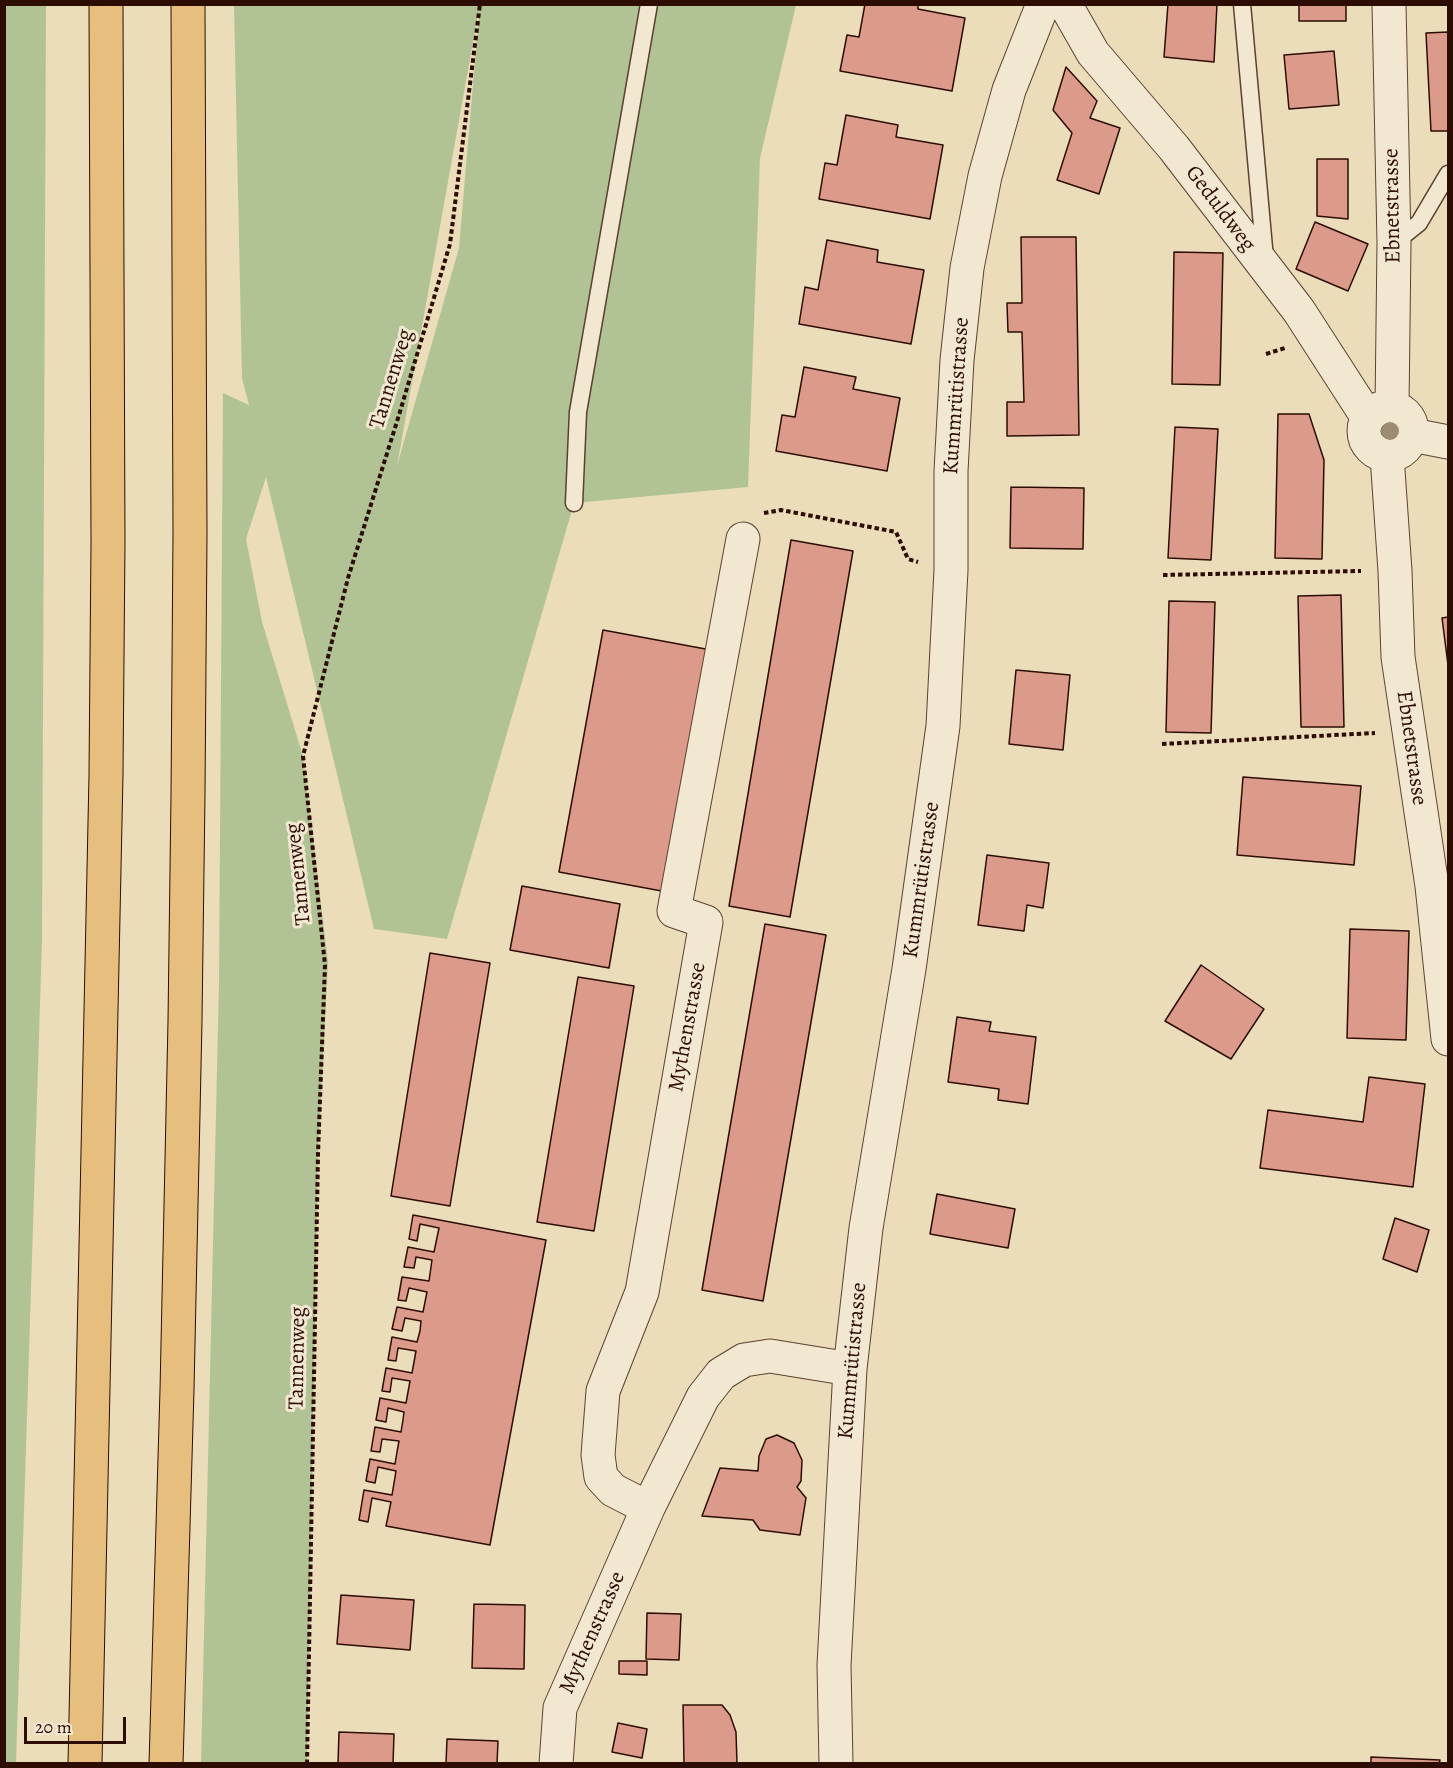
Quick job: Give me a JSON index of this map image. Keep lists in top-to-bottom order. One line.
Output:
{"streets":{"street":["Ebnetstrasse","Geduldweg","Kummrütistrasse","Mythenstrasse"],"path":["Tannenweg"]},"crossings":[["Ebnetstrasse","Geduldweg"],["Kummrütistrasse","Mythenstrasse"]],"scale_bar":"20 m"}
